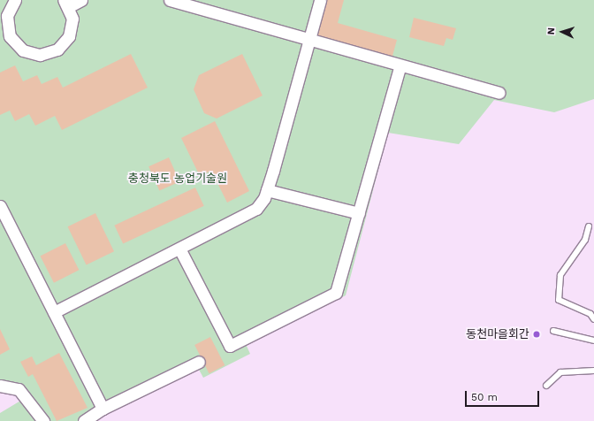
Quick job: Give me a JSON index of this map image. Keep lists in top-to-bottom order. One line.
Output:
{"parks":["충청북도 농업기술원"],"places":["동천마을회간"],"scale_bar":"50 m","north":"left"}
